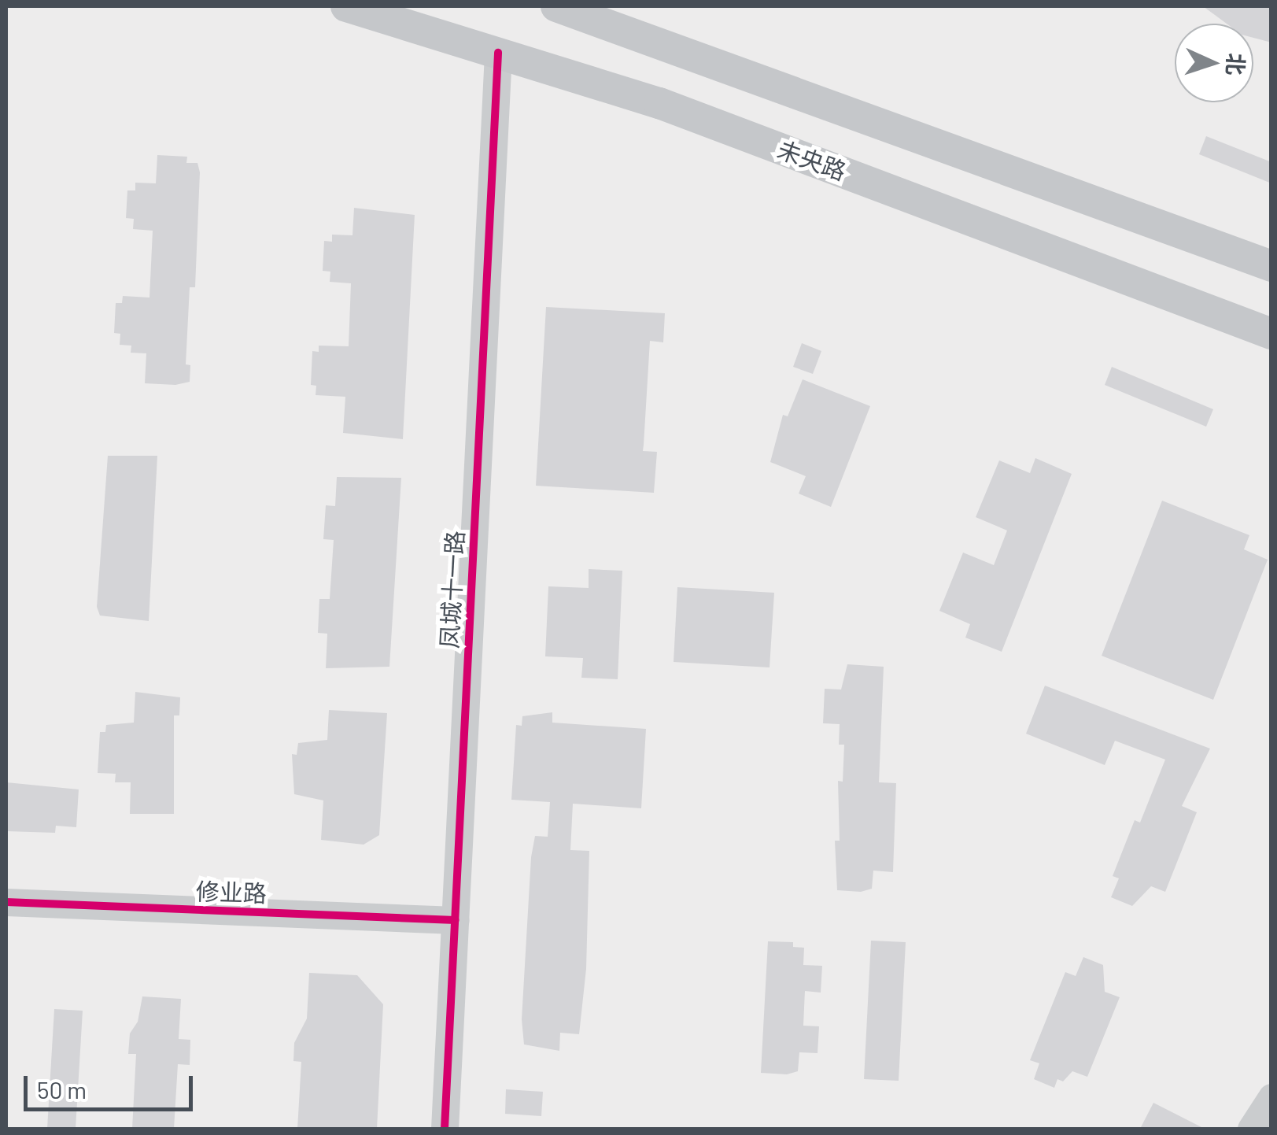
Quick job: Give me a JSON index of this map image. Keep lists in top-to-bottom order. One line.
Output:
{"streets":{"main road":["未央路"],"street":["凤城十一路","修业路"]},"crossings":[["未央路","凤城十一路"],["凤城十一路","修业路"]],"scale_bar":"50 m","north":"right"}
